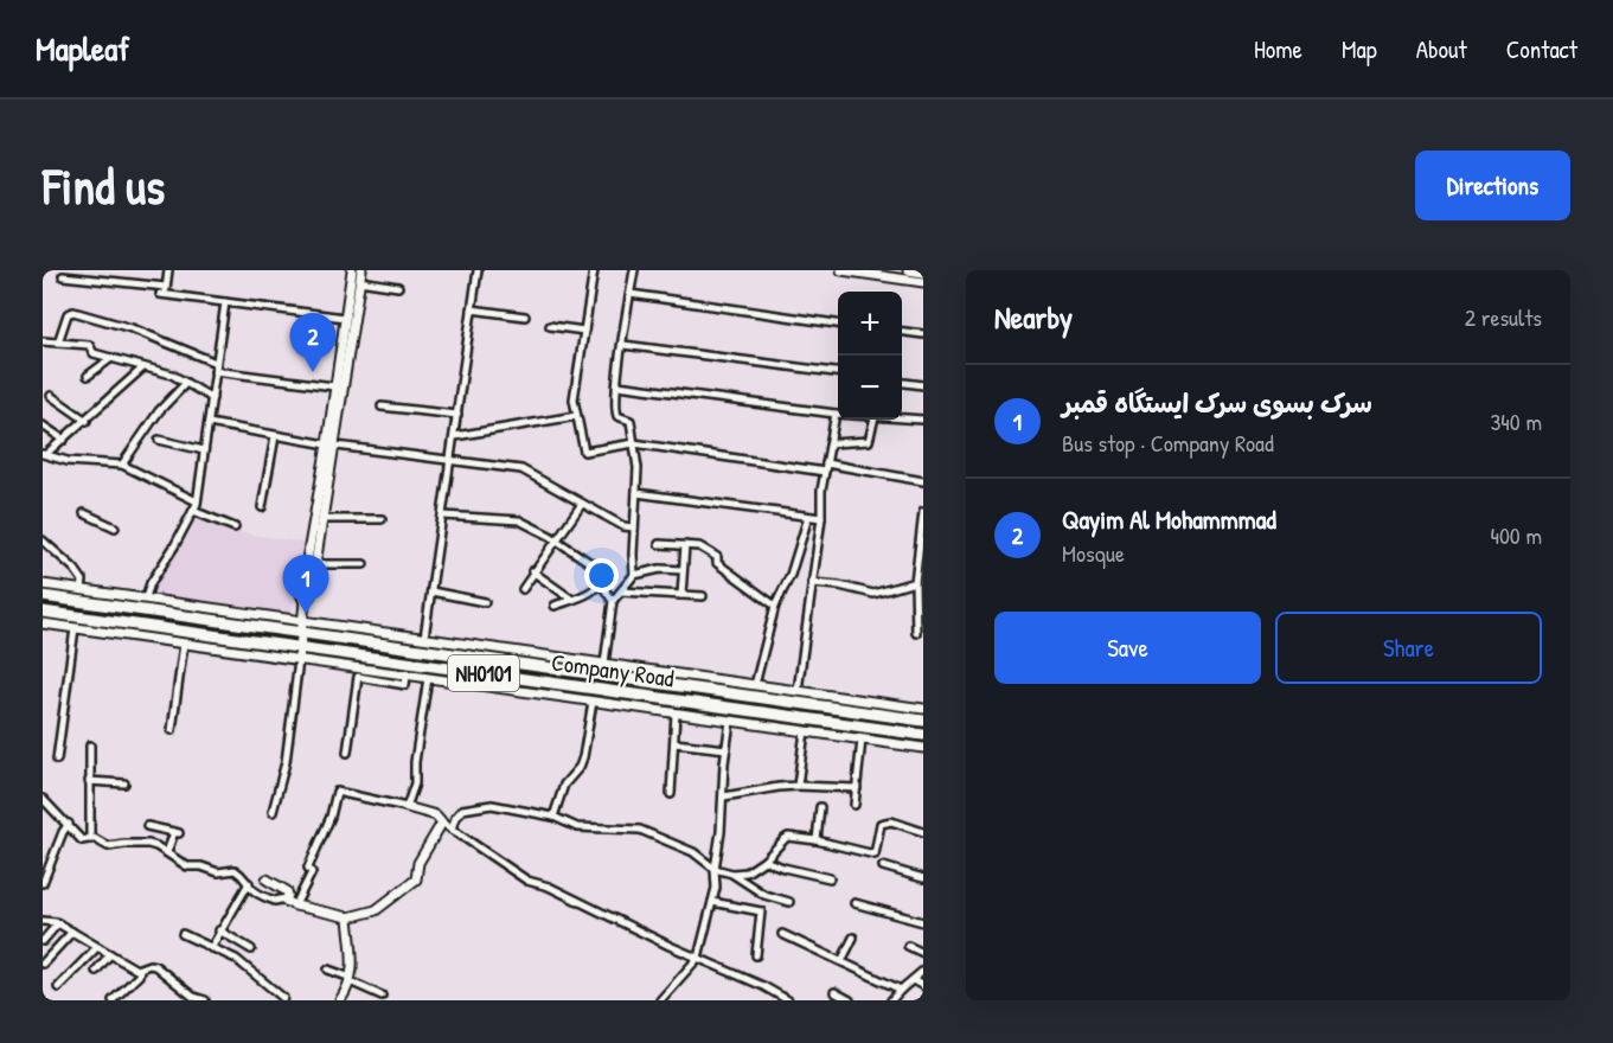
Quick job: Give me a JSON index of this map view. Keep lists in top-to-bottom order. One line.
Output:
{"streets":{"highway":["Company Road","NH0101"]},"page":{"header":"Mapleaf","nav":["Home","Map","About","Contact"],"buttons":["Directions",["Save","Share"]],"title":"Find us","heading":["Nearby","2 results"],"map_buttons":["+","−"],"pins":["2","1"],"list":[{"mark":"1","name":"سرک بسوی سرک ایستگاه قمبر","note":"Bus stop · Company Road","value":"340 m"},{"mark":"2","name":"Qayim Al Mohammmad","note":"Mosque","value":"400 m"}]}}
